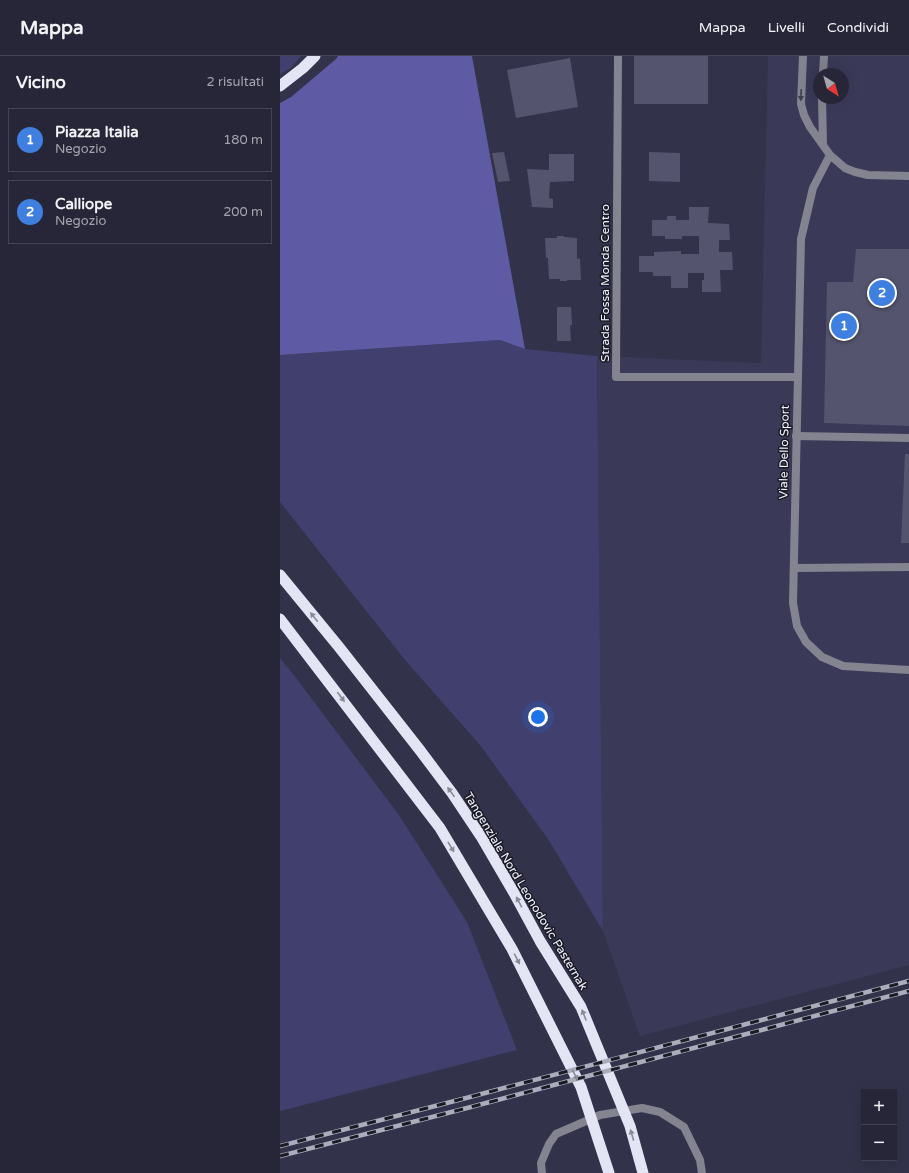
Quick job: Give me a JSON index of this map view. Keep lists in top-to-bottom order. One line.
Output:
{"streets":{"highway":["Tangenziale Nord Leonodovic Pasternak"],"street":["Strada Fossa Monda Centro","Viale Dello Sport"]},"crossings":[["Strada Fossa Monda Centro","Viale Dello Sport"]],"north":"bottom right","page":{"header":"Mappa","nav":["Mappa","Livelli","Condividi"],"heading":["Vicino","2 risultati"],"list":[{"mark":"1","name":"Piazza Italia","note":"Negozio","value":"180 m"},{"mark":"2","name":"Calliope","note":"Negozio","value":"200 m"}],"pins":["2","1"],"map_buttons":["+","−"]}}
